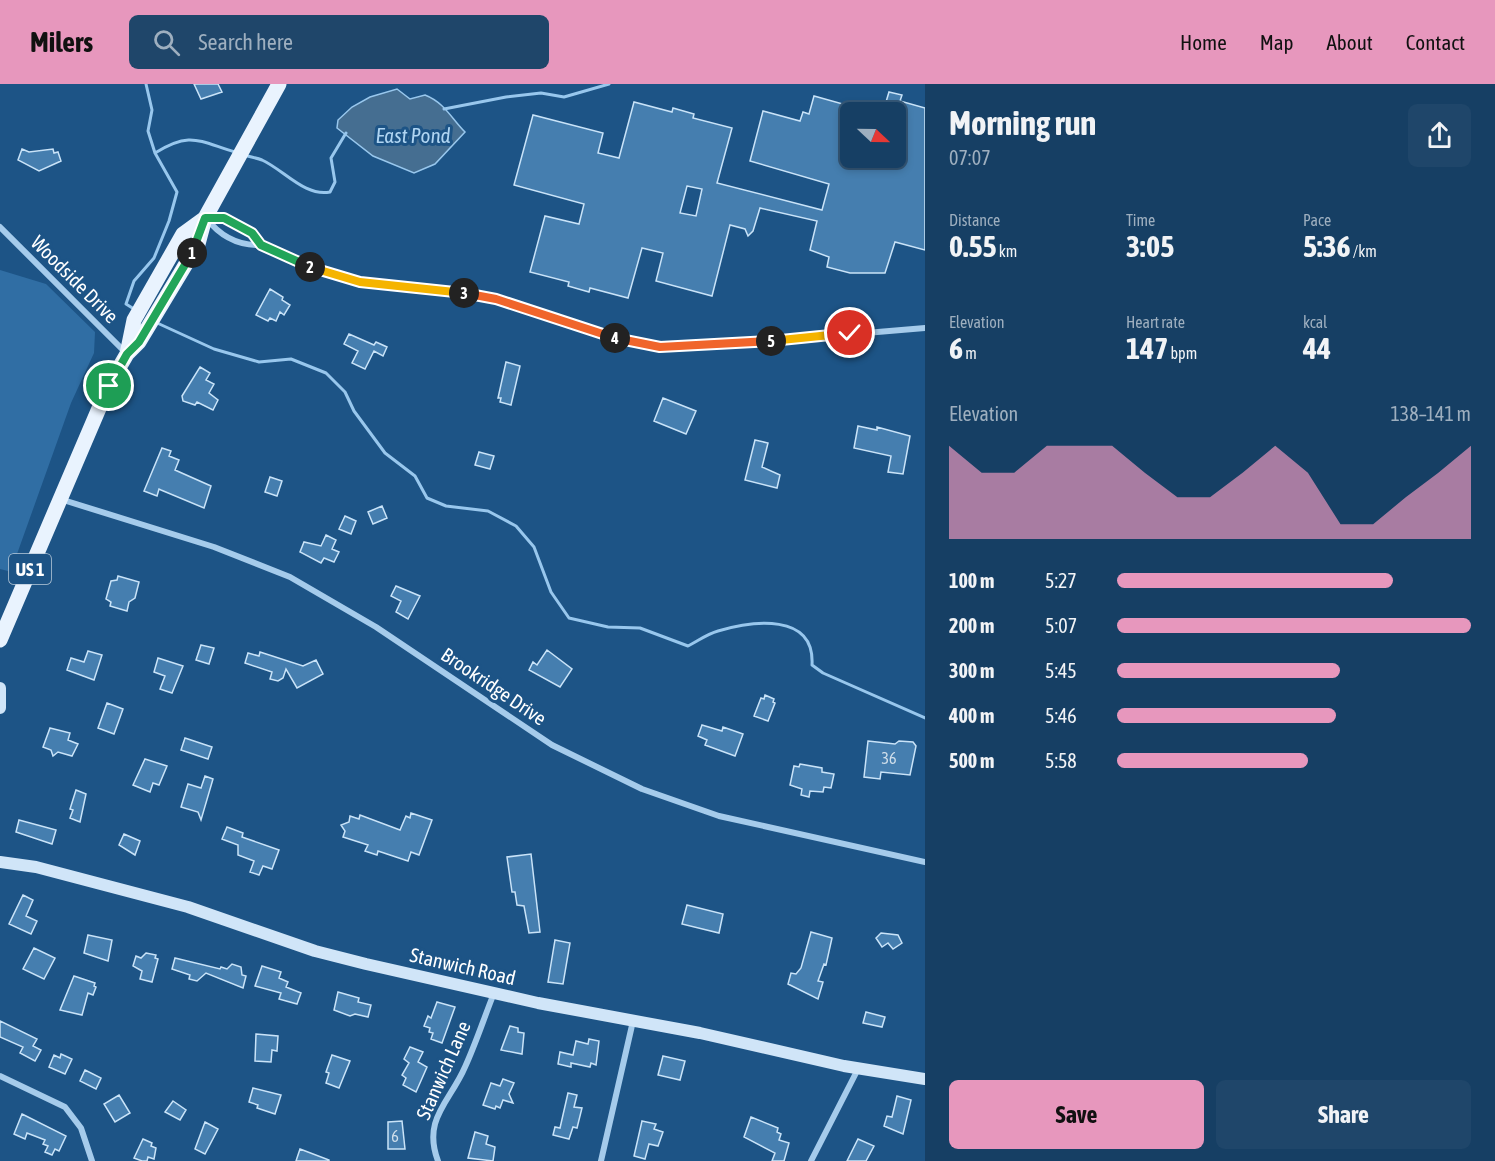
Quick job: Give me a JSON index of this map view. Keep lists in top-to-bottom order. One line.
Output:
{"streets":{"main road":["US 1"],"street":["Woodside Drive","Brookridge Drive","Stanwich Road","Stanwich Lane"]},"crossings":[["Woodside Drive","US 1"],["US 1","Brookridge Drive"],["Stanwich Road","Stanwich Lane"]],"water":["East Pond"],"house_numbers":["36","6"],"north":"right","page":{"header":"Milers","search":"Search here","nav":["Home","Map","About","Contact"],"heading":["Morning run","07:07"],"stats":[["Distance","0.55 km"],["Time","3:05"],["Pace","5:36 /km"],["Elevation","6 m"],["Heart rate","147 bpm"],["kcal","44"]],"pins":["1","2","3","4","5"],"chart":["Elevation","138–141 m"],"list":[{"name":"100 m","note":"5:27"},{"name":"200 m","note":"5:07"},{"name":"300 m","note":"5:45"},{"name":"400 m","note":"5:46"},{"name":"500 m","note":"5:58"}],"buttons":["Save","Share"]}}
